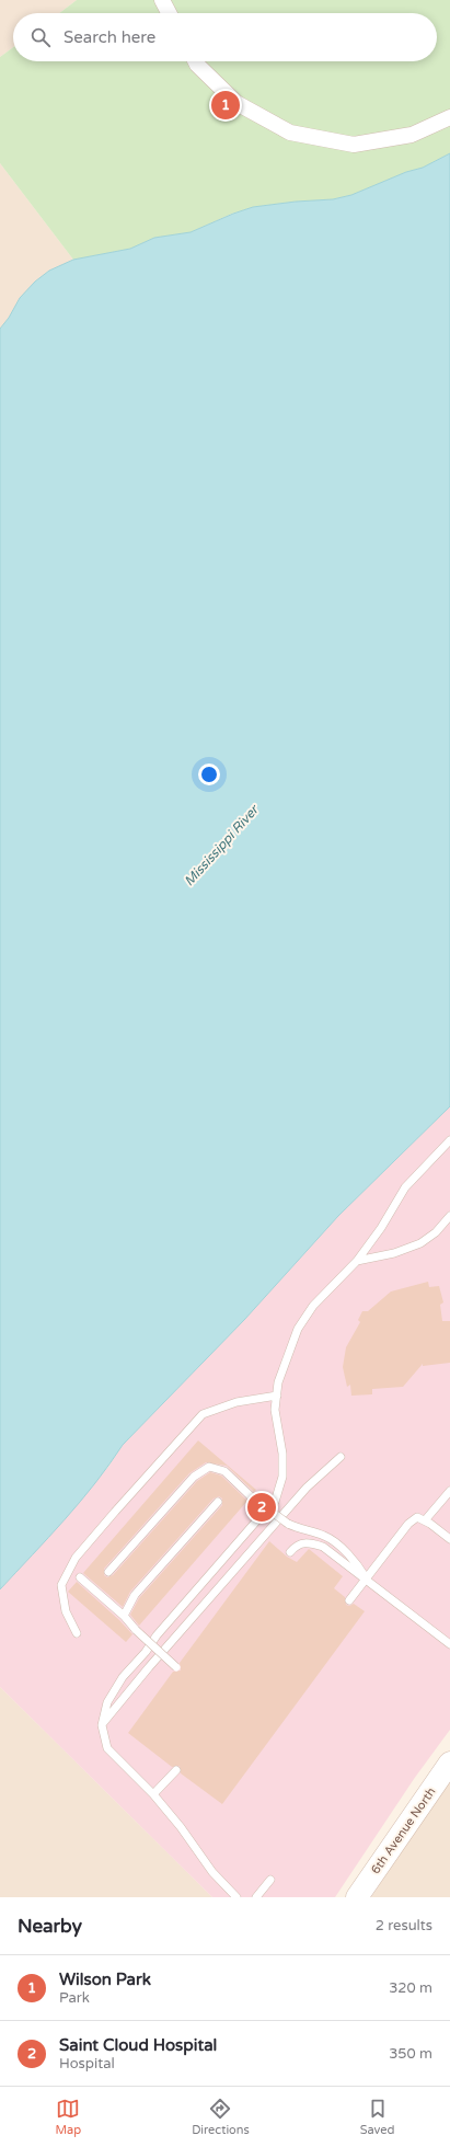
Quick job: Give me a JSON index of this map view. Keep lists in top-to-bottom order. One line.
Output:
{"streets":{"street":["6th Avenue North"]},"water":["Mississippi River"],"page":{"search":"Search here","pins":["1","2"],"heading":["Nearby","2 results"],"list":[{"mark":"1","name":"Wilson Park","note":"Park","value":"320 m"},{"mark":"2","name":"Saint Cloud Hospital","note":"Hospital","value":"350 m"}],"nav":["Map","Directions","Saved"]}}
